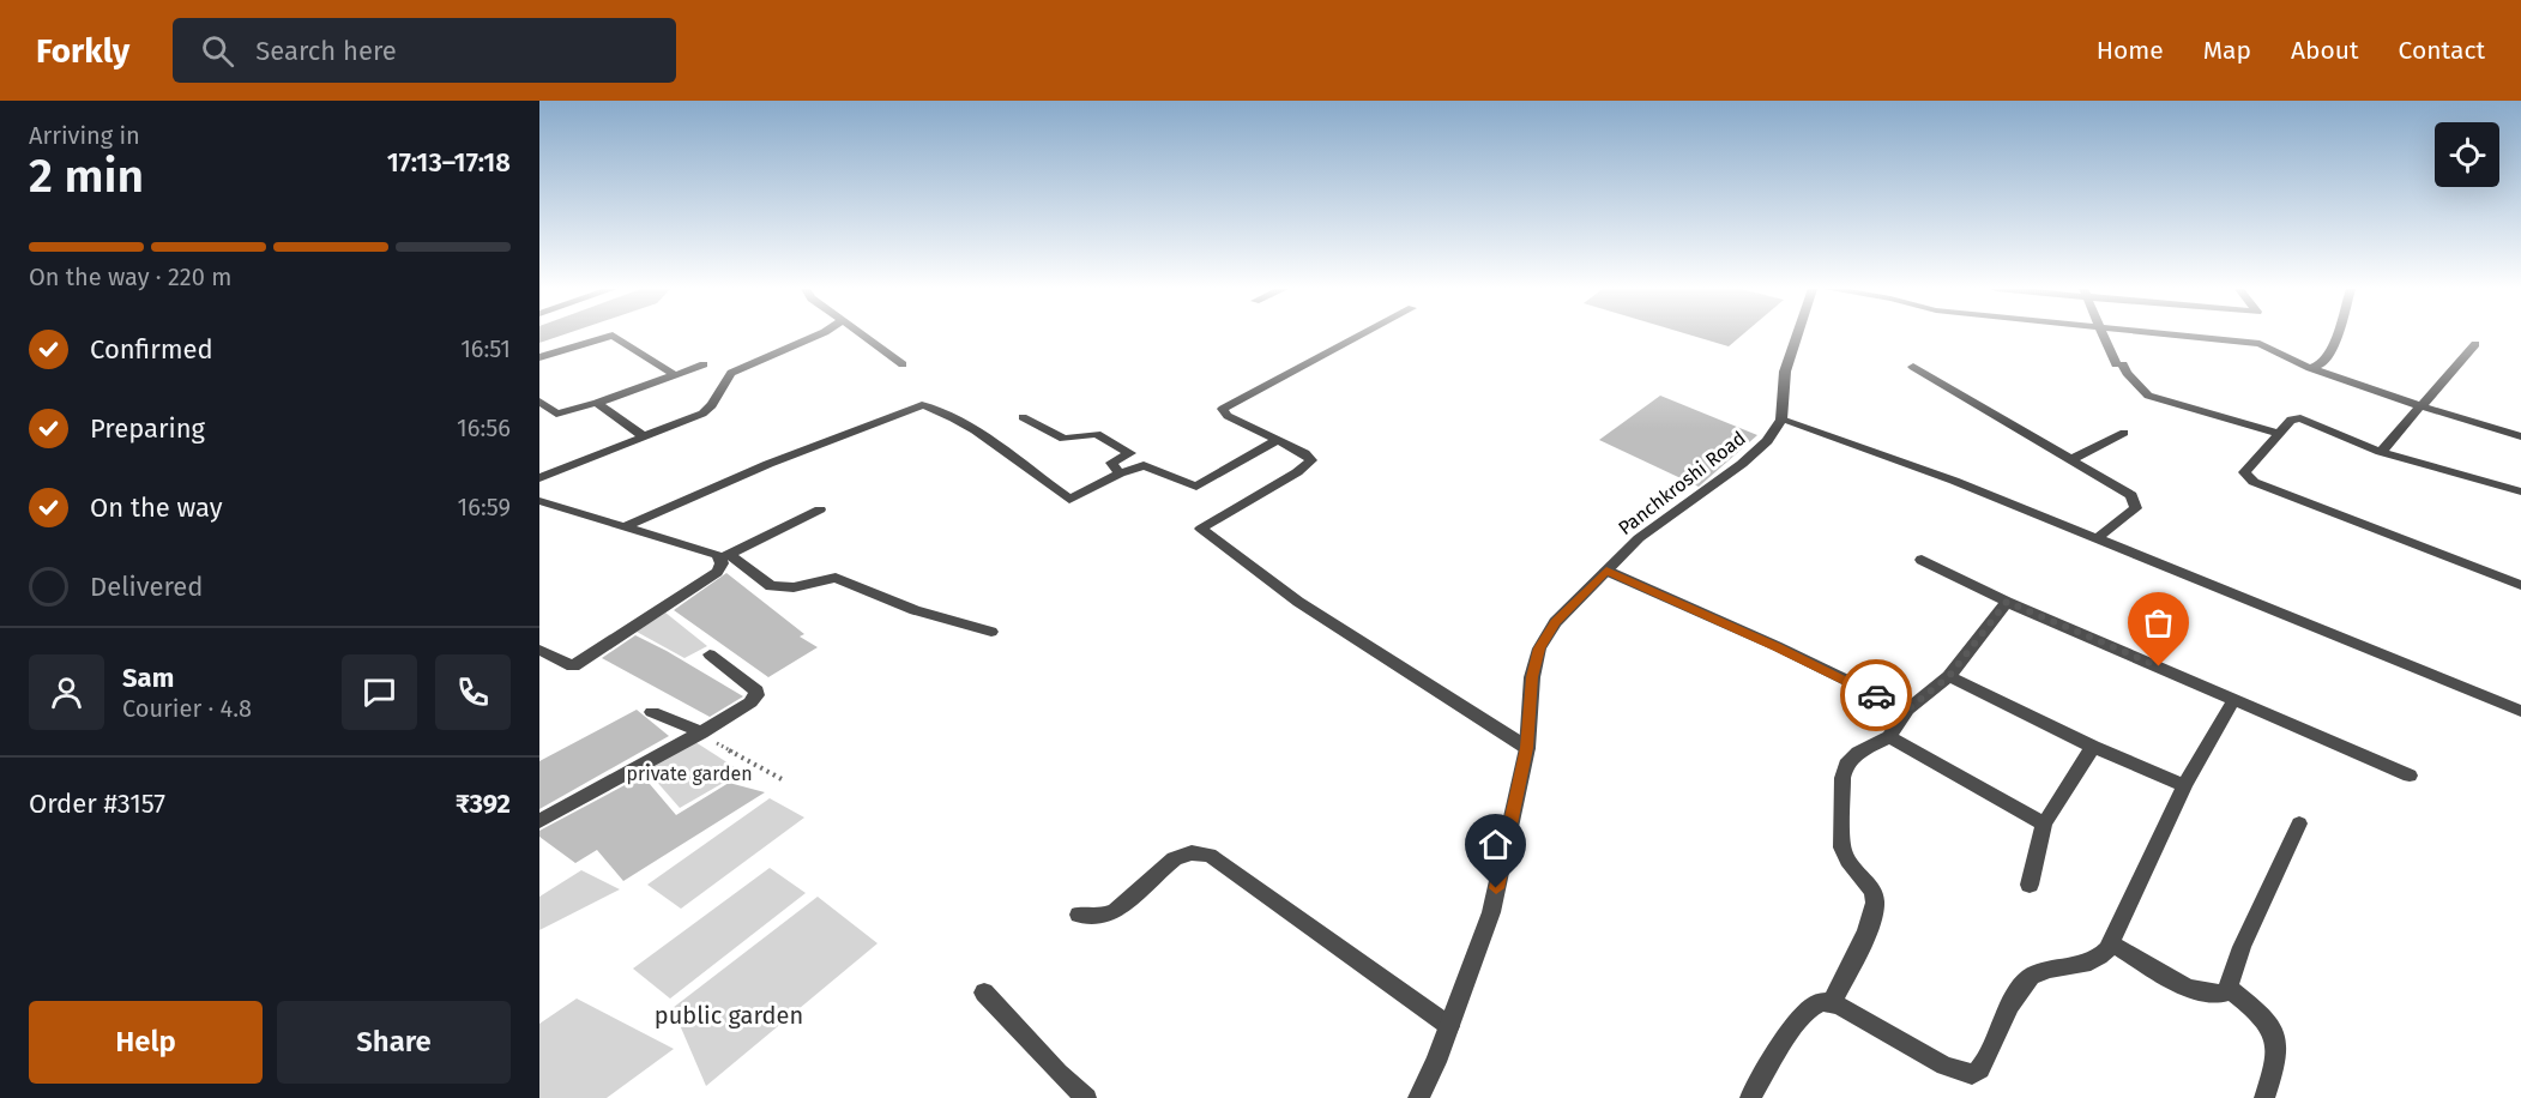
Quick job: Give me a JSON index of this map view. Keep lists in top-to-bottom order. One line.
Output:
{"streets":{"street":["Panchkroshi Road"]},"parks":["private garden","public garden"],"page":{"header":"Forkly","search":"Search here","nav":["Home","Map","About","Contact"],"heading":["2 min","Arriving in","17:13–17:18"],"panel":["Sam","Courier · 4.8","Order #3157","₹392"],"bar":"On the way · 220 m","list":[["Confirmed","16:51"],["Preparing","16:56"],["On the way","16:59"],"Delivered"],"buttons":["Help","Share"]}}
